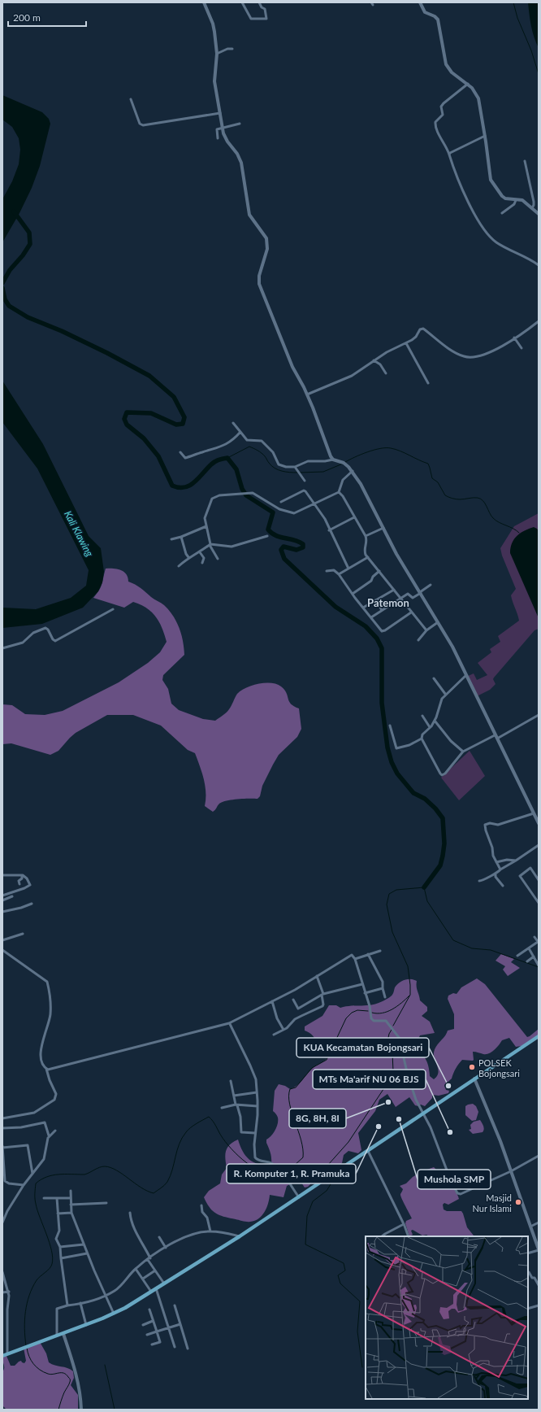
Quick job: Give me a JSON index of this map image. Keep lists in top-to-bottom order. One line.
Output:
{"districts":["Patemon"],"water":["Kali Klawing"],"places":["POLSEK Bojongsari","KUA Kecamatan Bojongsari","8G, 8H, 8I","Mushola SMP","R. Komputer 1, R. Pramuka","MTs Ma'arif NU 06 BJS","Masjid Nur Islami"],"scale_bar":"200 m"}
